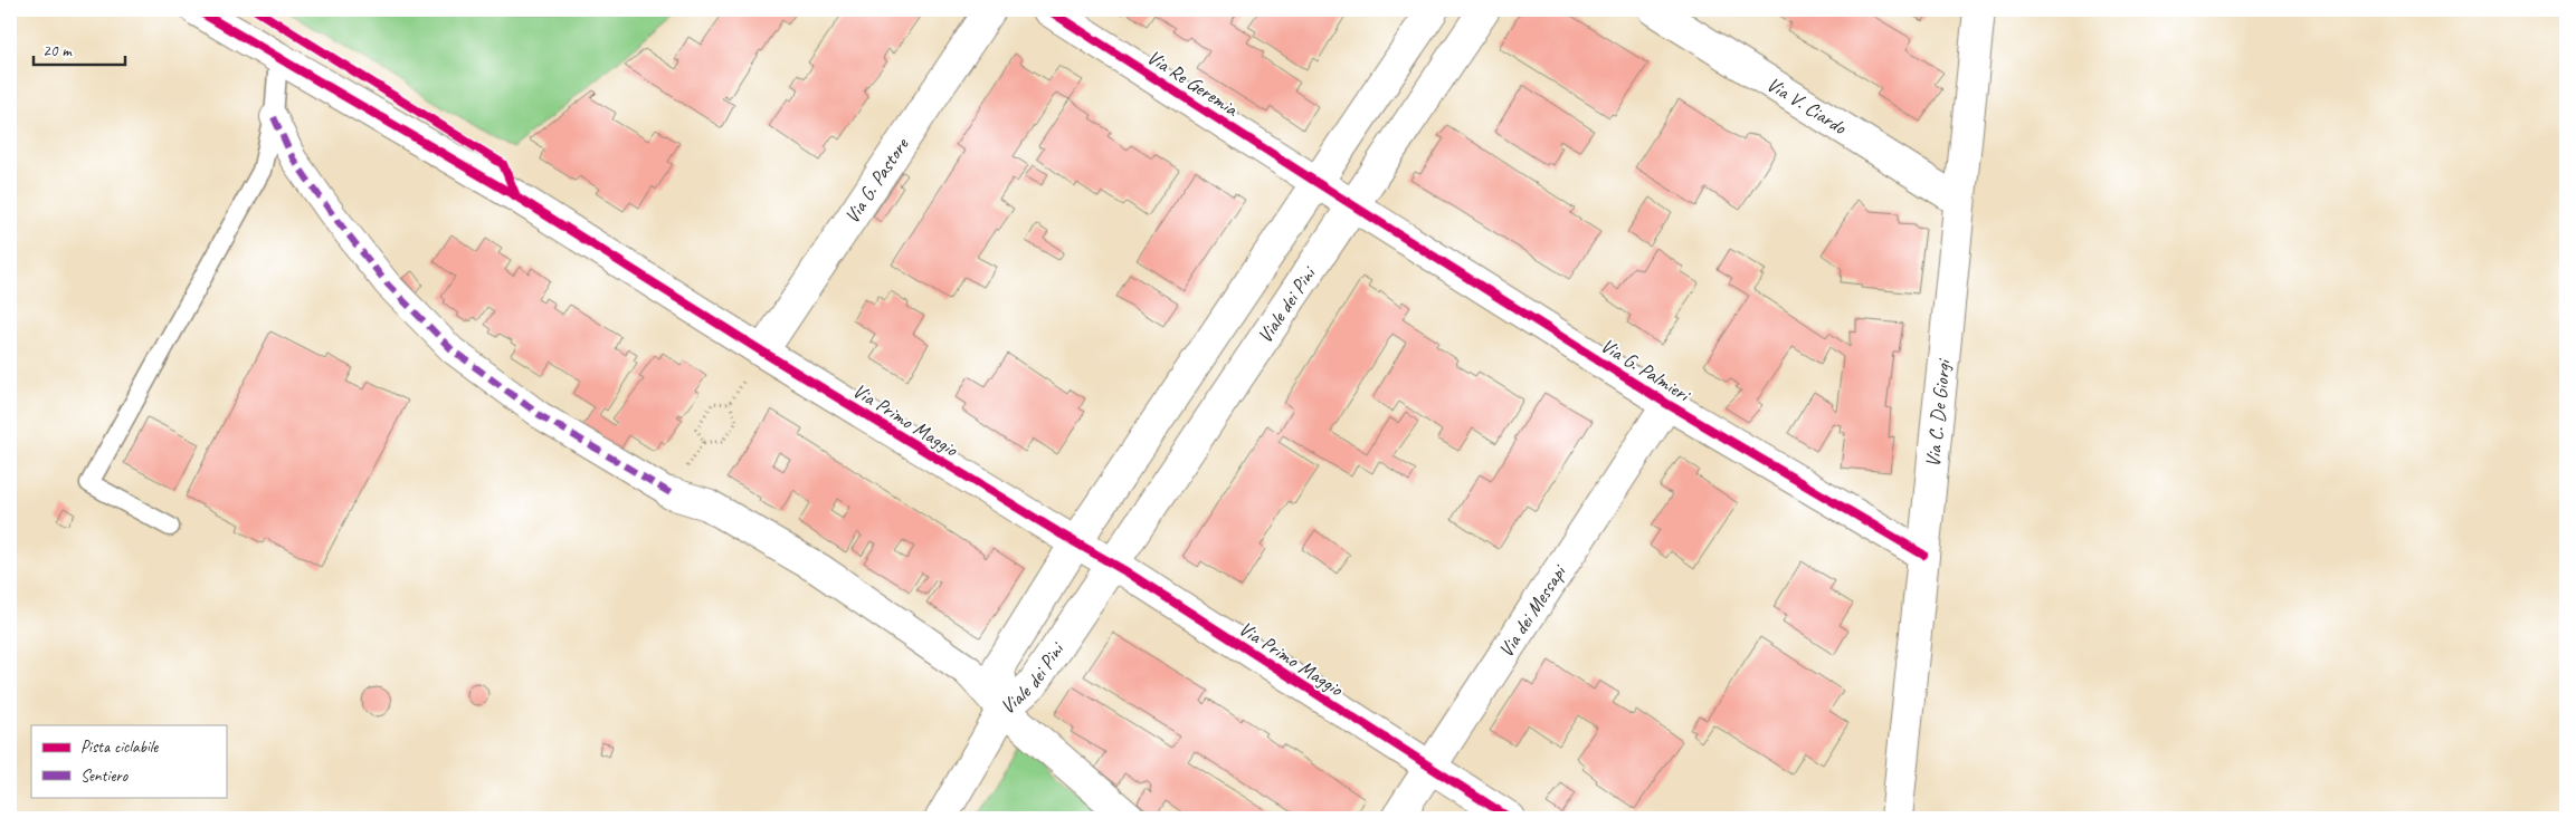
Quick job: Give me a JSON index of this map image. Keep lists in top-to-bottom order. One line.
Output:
{"streets":{"street":["Via Re Geremia","Via V. Ciardo","Via G. Pastore","Viale dei Pini","Via G. Palmieri","Via C. De Giorgi","Via Primo Maggio","Via dei Messapi"]},"crossings":[["Via Re Geremia","Viale dei Pini"],["Via Re Geremia","Via G. Palmieri"],["Via V. Ciardo","Via C. De Giorgi"],["Via G. Pastore","Via Primo Maggio"],["Viale dei Pini","Via G. Palmieri"],["Viale dei Pini","Via Primo Maggio"],["Via G. Palmieri","Via C. De Giorgi"],["Via G. Palmieri","Via dei Messapi"],["Via Primo Maggio","Via dei Messapi"]],"legend":["Pista ciclabile","Sentiero"],"scale_bar":"20 m"}
